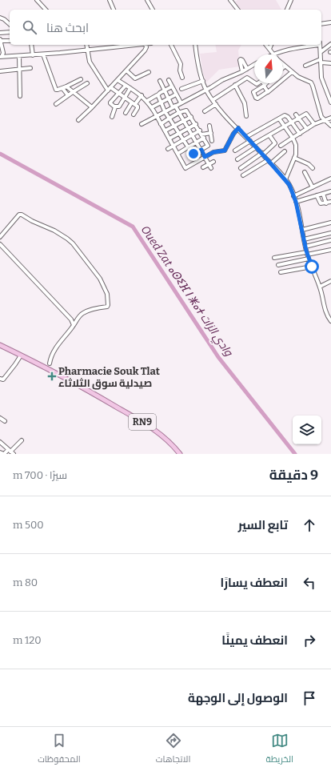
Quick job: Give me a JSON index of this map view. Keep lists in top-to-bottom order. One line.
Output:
{"streets":{"main road":["RN9"]},"water":["Oued Zat ⴰⵙⵉⴼ ⵏ ⵥⴰⵜ وادي الزات"],"places":{"health":["Pharmacie Souk Tlat صيدلية سوق الثلاثاء"]},"north":"top","page":{"search":"ابحث هنا","heading":["9 دقيقة","سيرًا · 700 m"],"list":[["تابع السير","500 m"],["انعطف يسارًا","80 m"],["انعطف يمينًا","120 m"],"الوصول إلى الوجهة"],"nav":["الخريطة","الاتجاهات","المحفوظات"]}}
